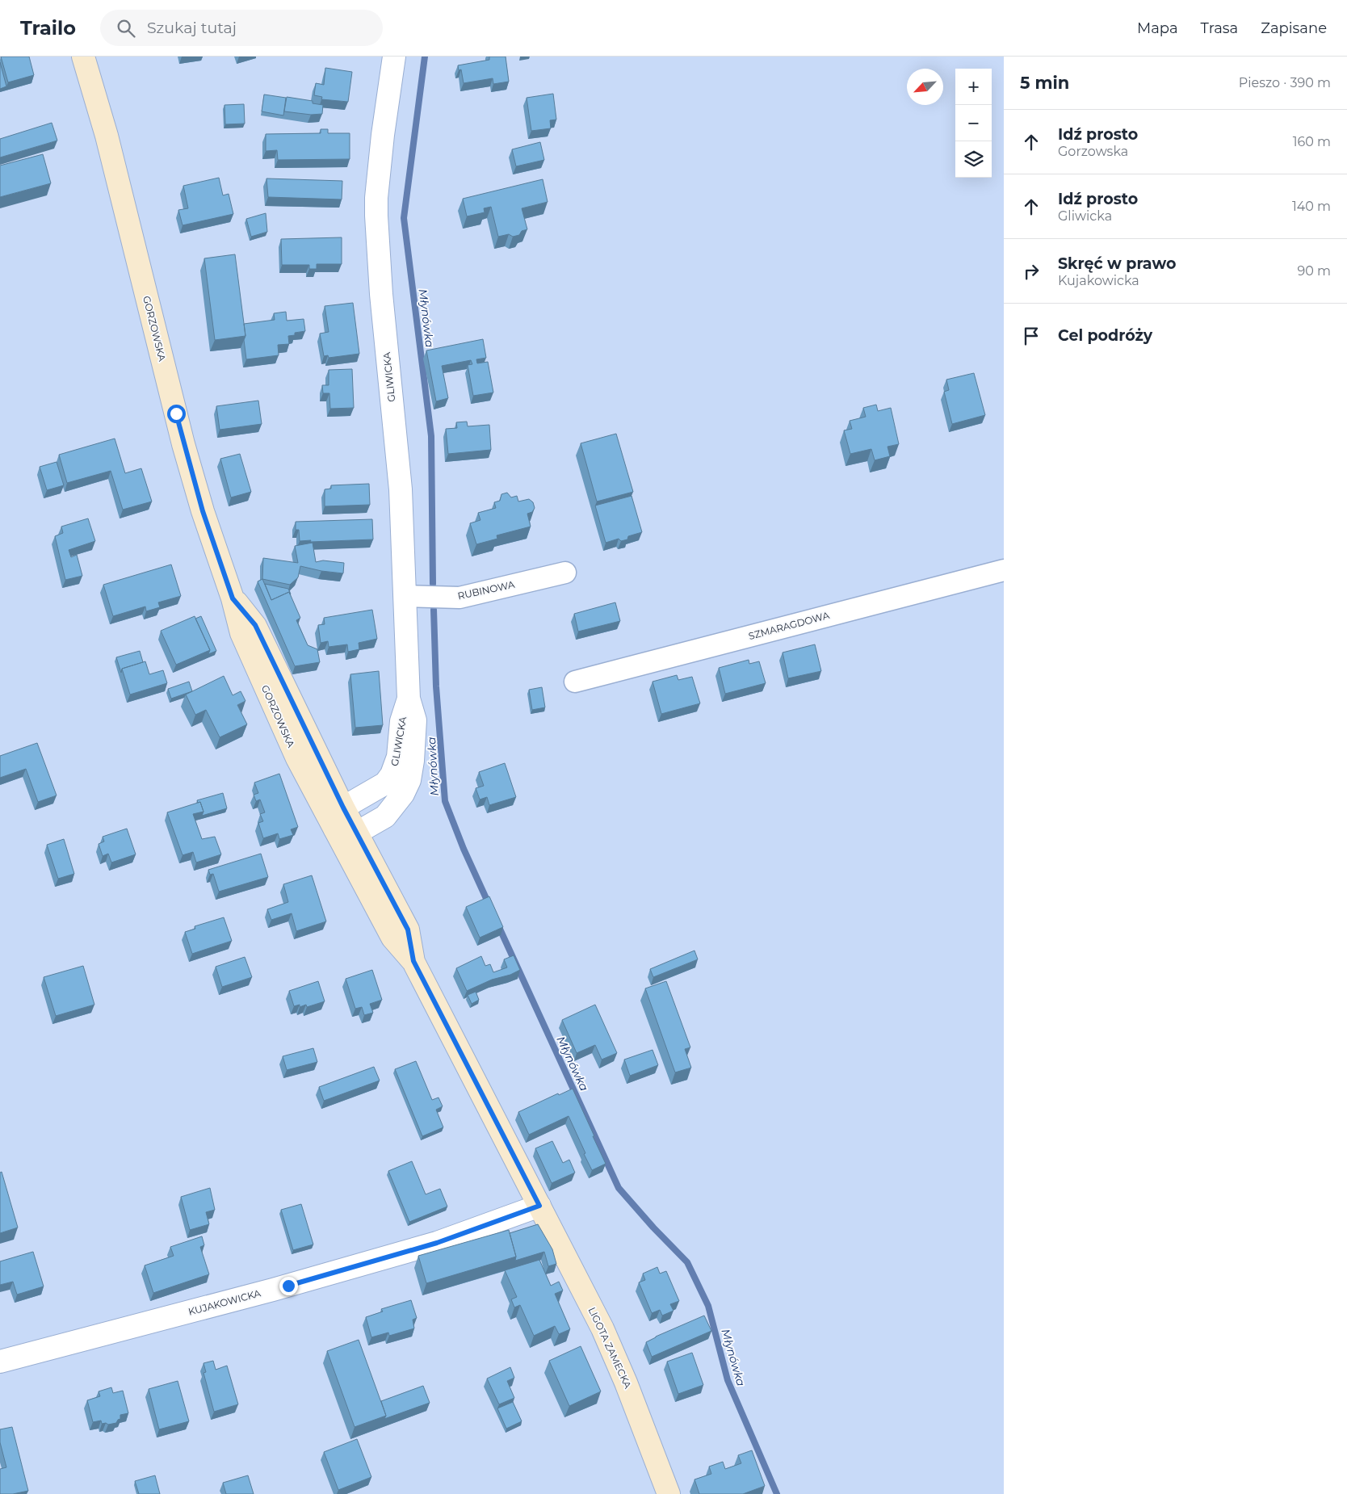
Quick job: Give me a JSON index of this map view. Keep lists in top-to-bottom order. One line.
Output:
{"streets":{"main road":["GORZOWSKA","LIGOTA ZAMECKA"],"street":["GLIWICKA","RUBINOWA","SZMARAGDOWA","KUJAKOWICKA"]},"crossings":[["GORZOWSKA","GLIWICKA"],["GLIWICKA","RUBINOWA"],["KUJAKOWICKA","LIGOTA ZAMECKA"]],"water":["Młynówka"],"north":"bottom left","page":{"header":"Trailo","search":"Szukaj tutaj","nav":["Mapa","Trasa","Zapisane"],"heading":["5 min","Pieszo · 390 m"],"map_buttons":["+","−"],"list":[["Idź prosto","Gorzowska","160 m"],["Idź prosto","Gliwicka","140 m"],["Skręć w prawo","Kujakowicka","90 m"],"Cel podróży"]}}
